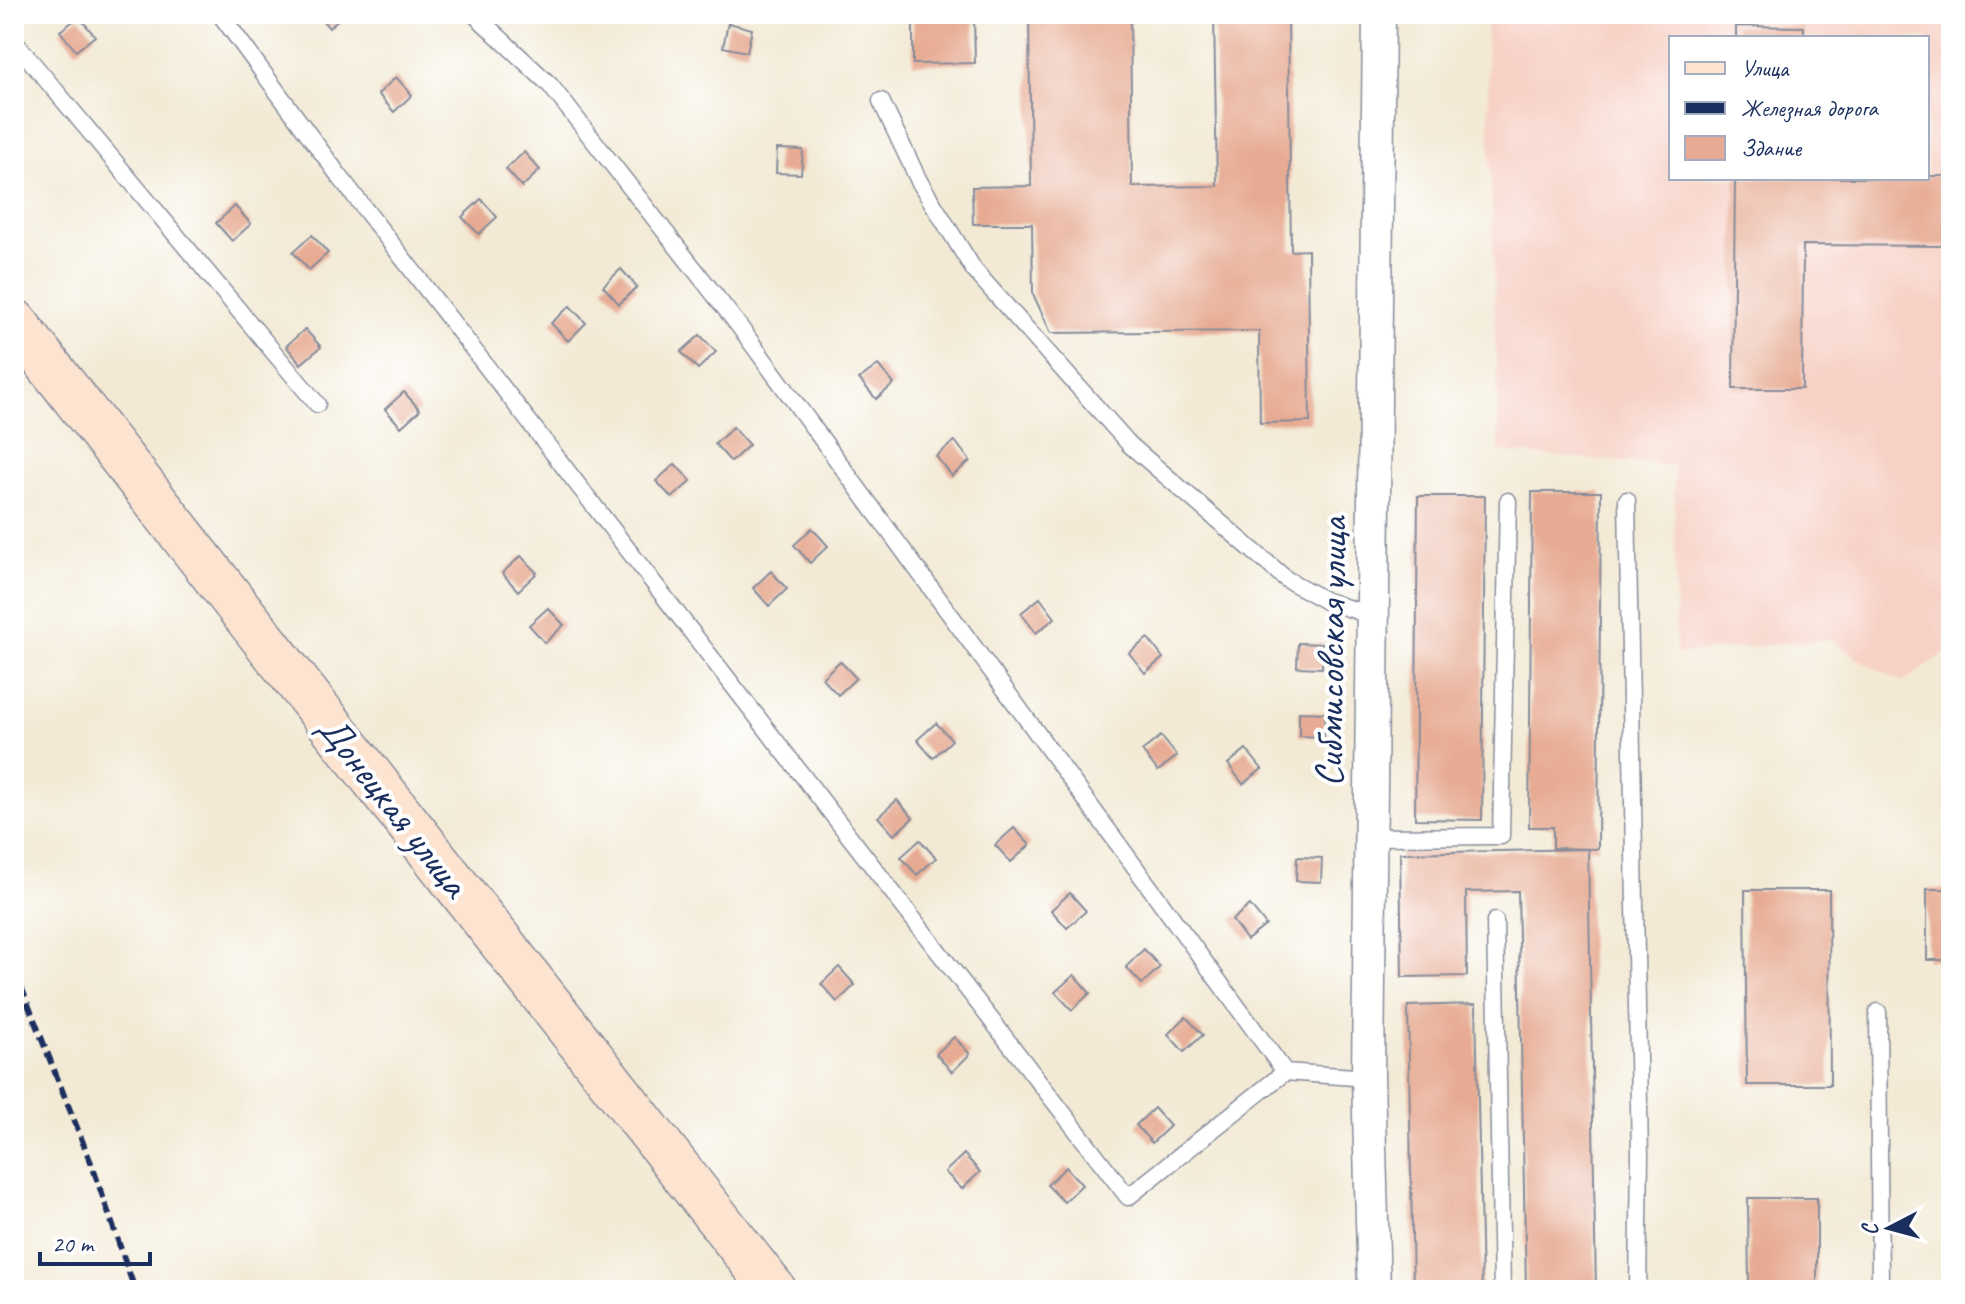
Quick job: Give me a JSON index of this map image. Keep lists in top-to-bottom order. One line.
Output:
{"streets":{"main road":["Донецкая улица"],"street":["Сибмисовская улица"]},"legend":["Улица","Железная дорога","Здание"],"scale_bar":"20 m","north":"left"}
